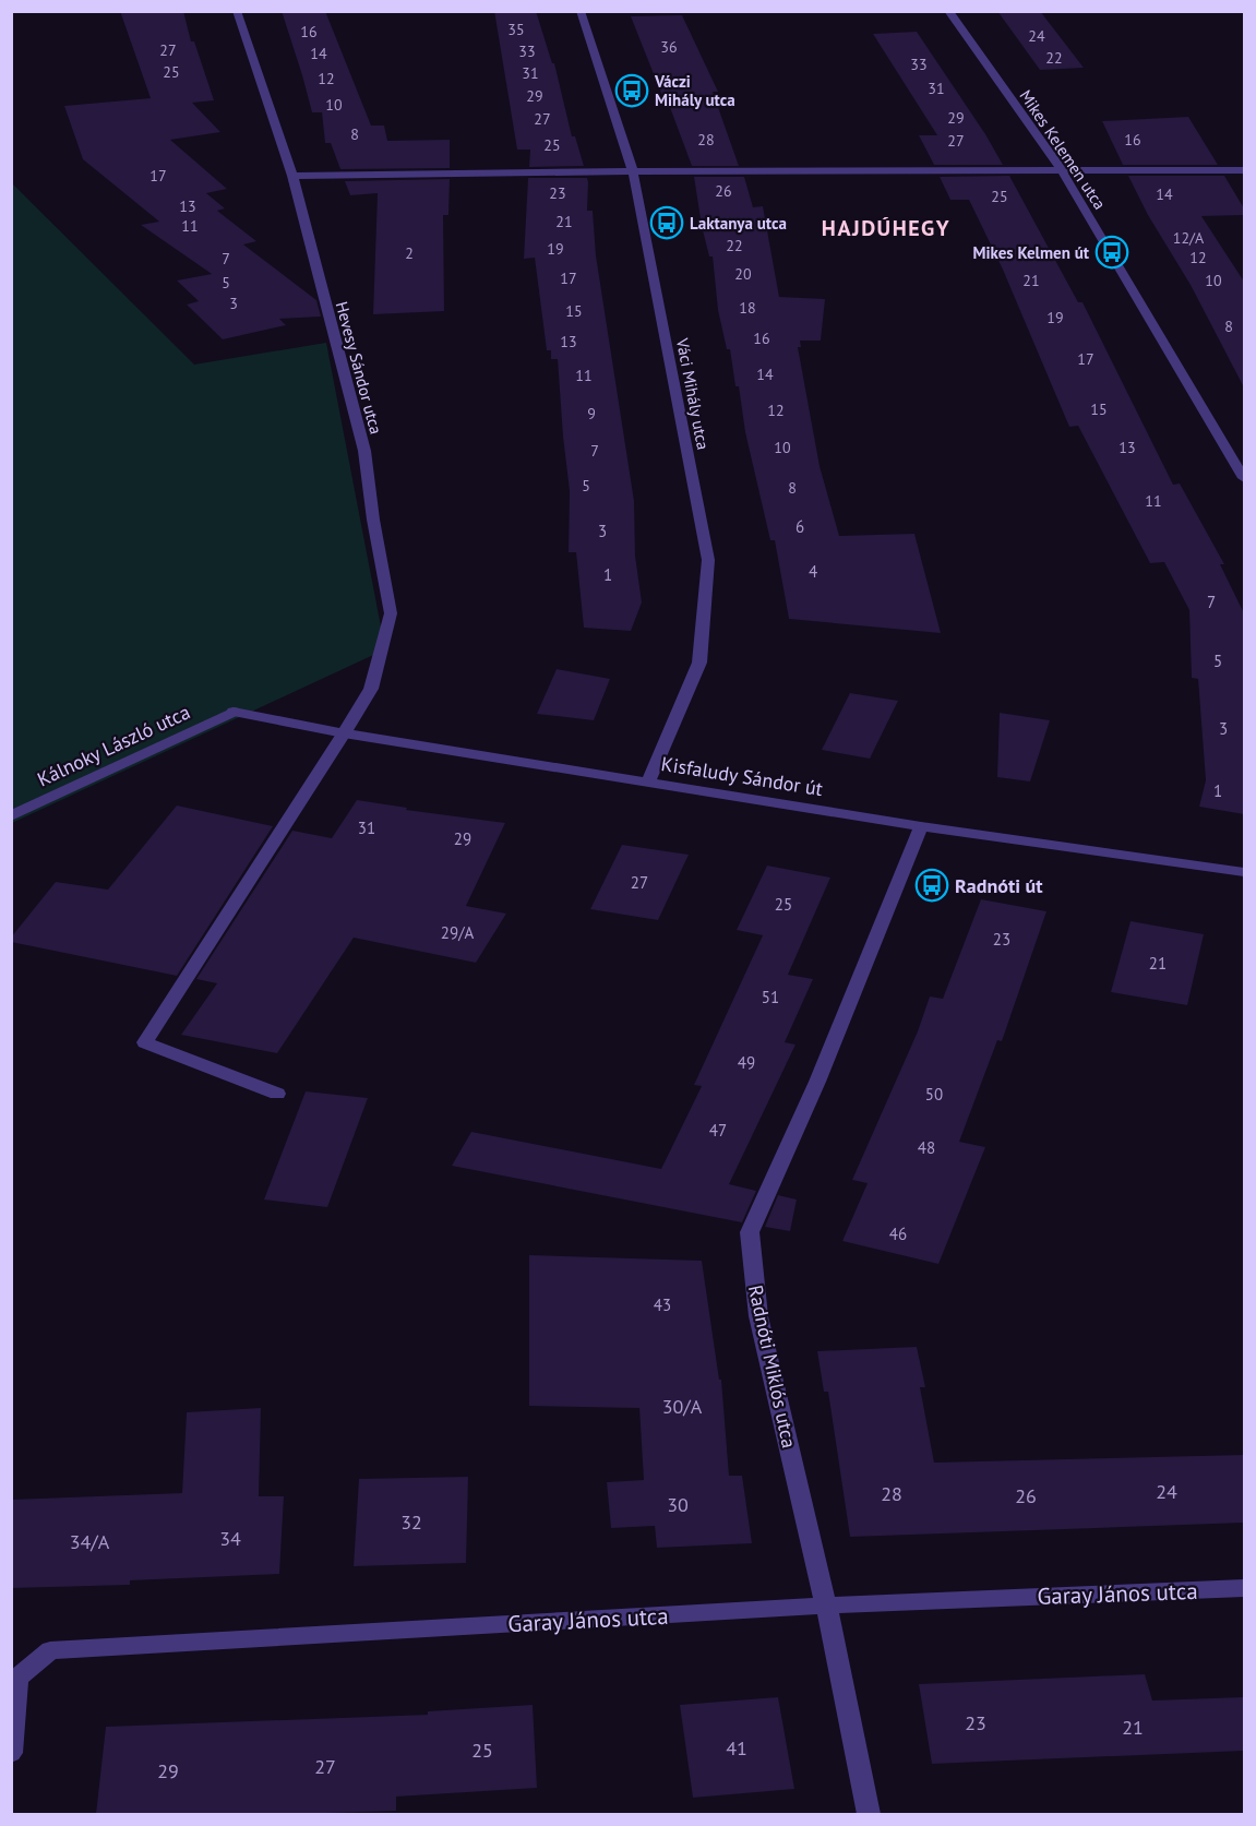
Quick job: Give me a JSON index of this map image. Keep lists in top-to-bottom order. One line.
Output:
{"streets":{"street":["Mikes Kelemen utca","Hevesy Sándor utca","Váci Mihály utca","Kálnoky László utca","Kisfaludy Sándor út","Radnóti Miklós utca","Garay János utca"]},"crossings":[["Hevesy Sándor utca","Kisfaludy Sándor út"],["Váci Mihály utca","Kisfaludy Sándor út"],["Kálnoky László utca","Kisfaludy Sándor út"],["Kisfaludy Sándor út","Radnóti Miklós utca"],["Radnóti Miklós utca","Garay János utca"]],"districts":["HAJDÚHEGY"],"places":{"bus stop":["Váczi Mihály utca","Laktanya utca","Mikes Kelmen út","Radnóti út"]},"house_numbers":["35","16","24","36","27","33","14","22","33","25","31","12","31","29","10","29","27","8","28","16","27","25","17","26","23","14","25","13","21","11","12/A","22","19","2","12","7","20","17","21","10","5","3","18","15","19","8","16","13","17","14","11","15","12","9","10","13","7","5","8","11","6","3","4","1","7","5","3","1","31","29","27","25","29/A","23","21","51","49","50","47","48","46","43","30/A","24","28","26","30","32","34","34/A","23","21","41","25","27","29"]}
